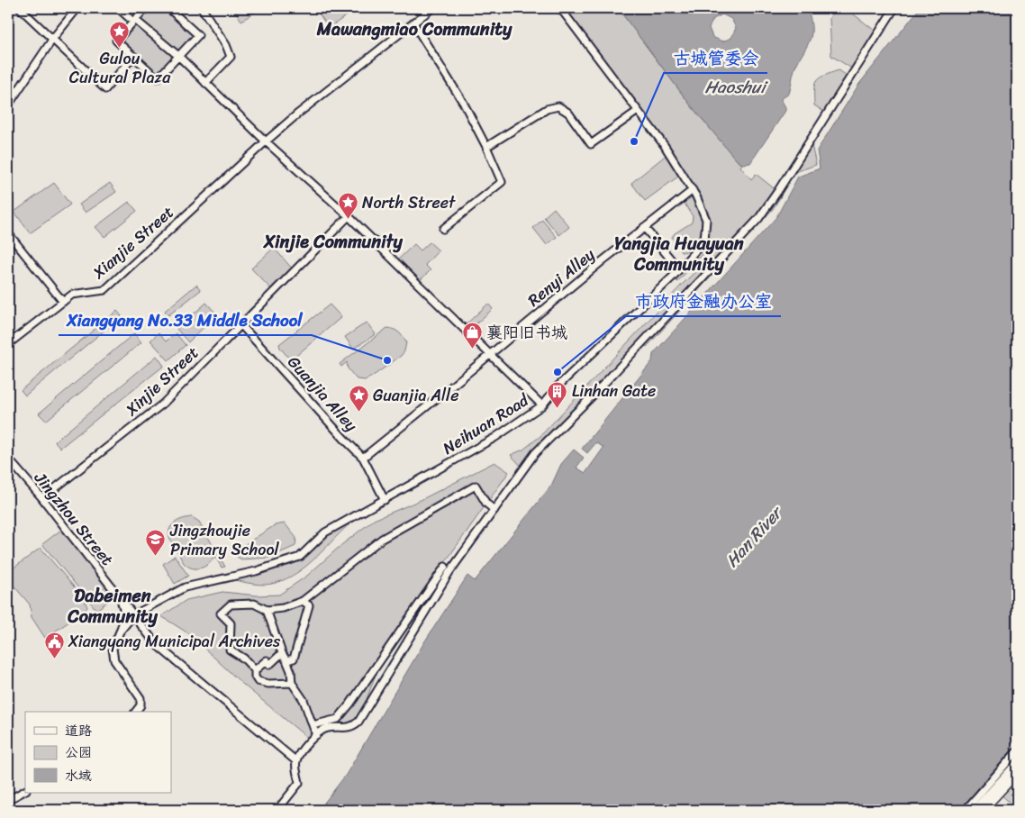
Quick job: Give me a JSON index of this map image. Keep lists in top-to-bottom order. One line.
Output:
{"streets":{"street":["Xianjie Street","Renyi Alley","Xinjie Street","Guanjia Alley","Neihuan Road","Jingzhou Street"]},"crossings":[["Renyi Alley","Guanjia Alley"],["Renyi Alley","Neihuan Road"],["Xinjie Street","Guanjia Alley"],["Xinjie Street","Jingzhou Street"],["Guanjia Alley","Neihuan Road"],["Neihuan Road","Jingzhou Street"]],"districts":["Mawangmiao Community","Xinjie Community","Yangjia Huayuan Community","Dabeimen Community"],"water":["Haoshui","Han River"],"places":{"place":["Gulou Cultural Plaza","North Street","Guanjia Alle"],"other":["古城管委会","Xiangyang No.33 Middle School","市政府金融办公室"],"shop":["襄阳旧书城"],"building":["Linhan Gate"],"school or university":["Jingzhoujie Primary School"],"public building":["Xiangyang Municipal Archives"]},"legend":["道路","公园","水域"]}
